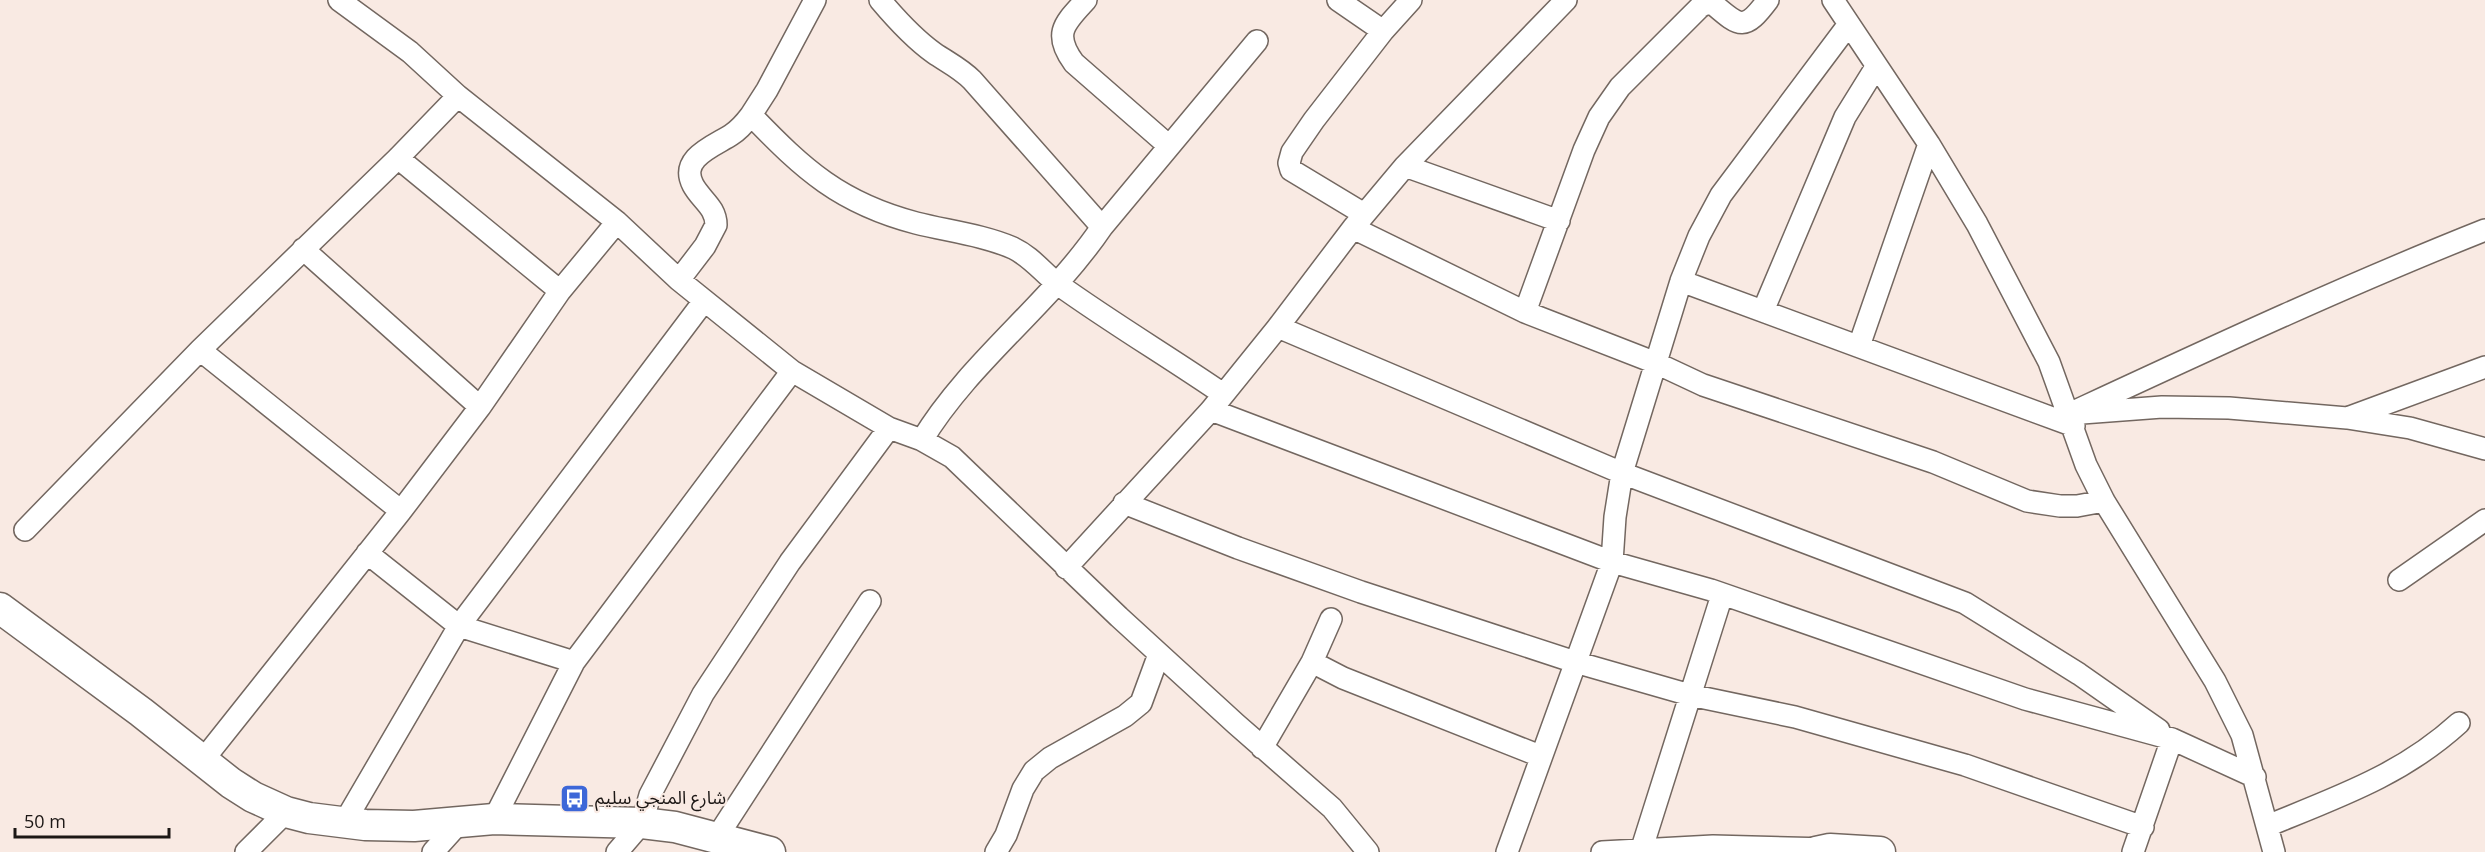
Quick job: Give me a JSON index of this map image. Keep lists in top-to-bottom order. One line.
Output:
{"places":{"bus stop":["شارع المنجي سليم"]},"scale_bar":"50 m"}
